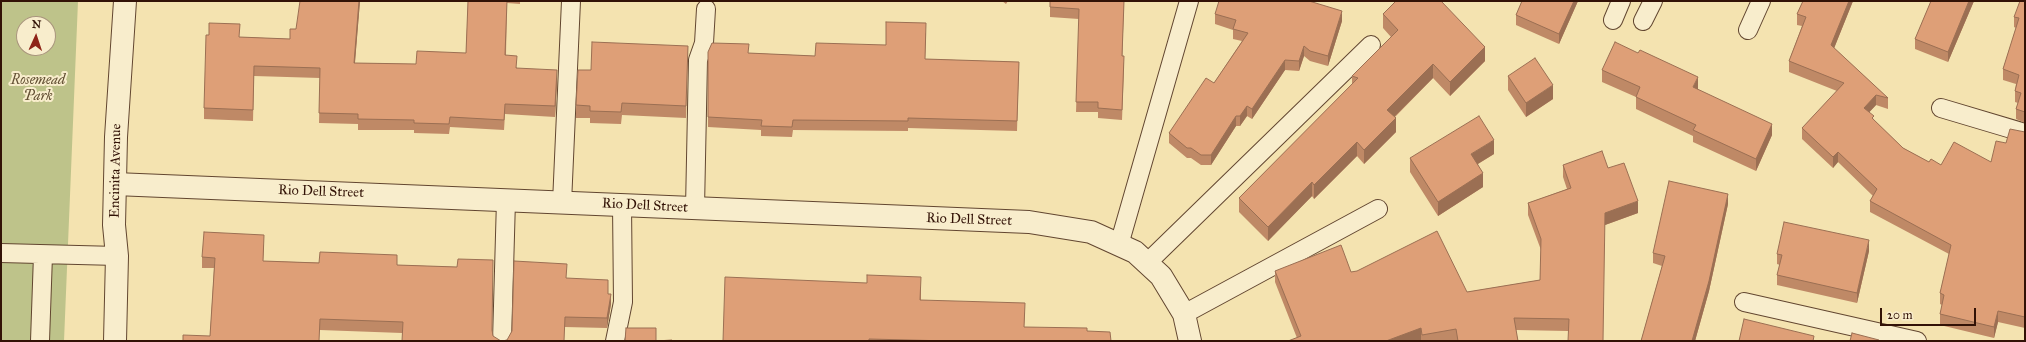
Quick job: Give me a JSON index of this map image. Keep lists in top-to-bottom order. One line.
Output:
{"streets":{"street":["Encinita Avenue","Rio Dell Street"]},"crossings":[["Encinita Avenue","Rio Dell Street"]],"parks":["Rosemead Park"],"scale_bar":"20 m","north":"top"}
